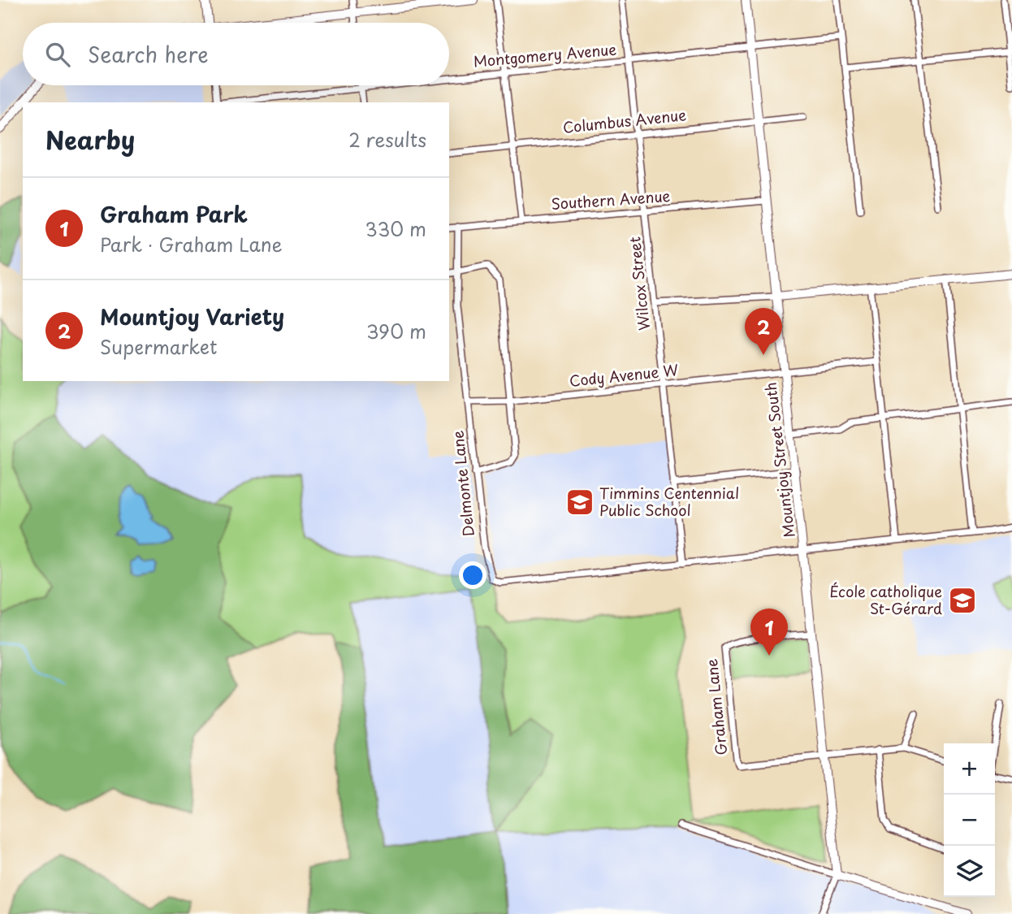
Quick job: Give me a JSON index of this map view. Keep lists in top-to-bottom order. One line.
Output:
{"streets":{"street":["Montgomery Avenue","Columbus Avenue","Southern Avenue","Wilcox Street","Cody Avenue W","Mountjoy Street South","Delmonte Lane","Graham Lane"]},"crossings":[["Montgomery Avenue","Wilcox Street"],["Montgomery Avenue","Mountjoy Street South"],["Columbus Avenue","Wilcox Street"],["Columbus Avenue","Mountjoy Street South"],["Southern Avenue","Wilcox Street"],["Southern Avenue","Mountjoy Street South"],["Southern Avenue","Delmonte Lane"],["Wilcox Street","Cody Avenue W"],["Wilcox Street","Delmonte Lane"],["Cody Avenue W","Mountjoy Street South"],["Cody Avenue W","Delmonte Lane"],["Mountjoy Street South","Graham Lane"]],"places":{"school or university":["Timmins Centennial Public School","École catholique St-Gérard"]},"page":{"search":"Search here","heading":["Nearby","2 results"],"list":[{"mark":"1","name":"Graham Park","note":"Park · Graham Lane","value":"330 m"},{"mark":"2","name":"Mountjoy Variety","note":"Supermarket","value":"390 m"}],"pins":["2","1"],"map_buttons":["+","−"]}}
